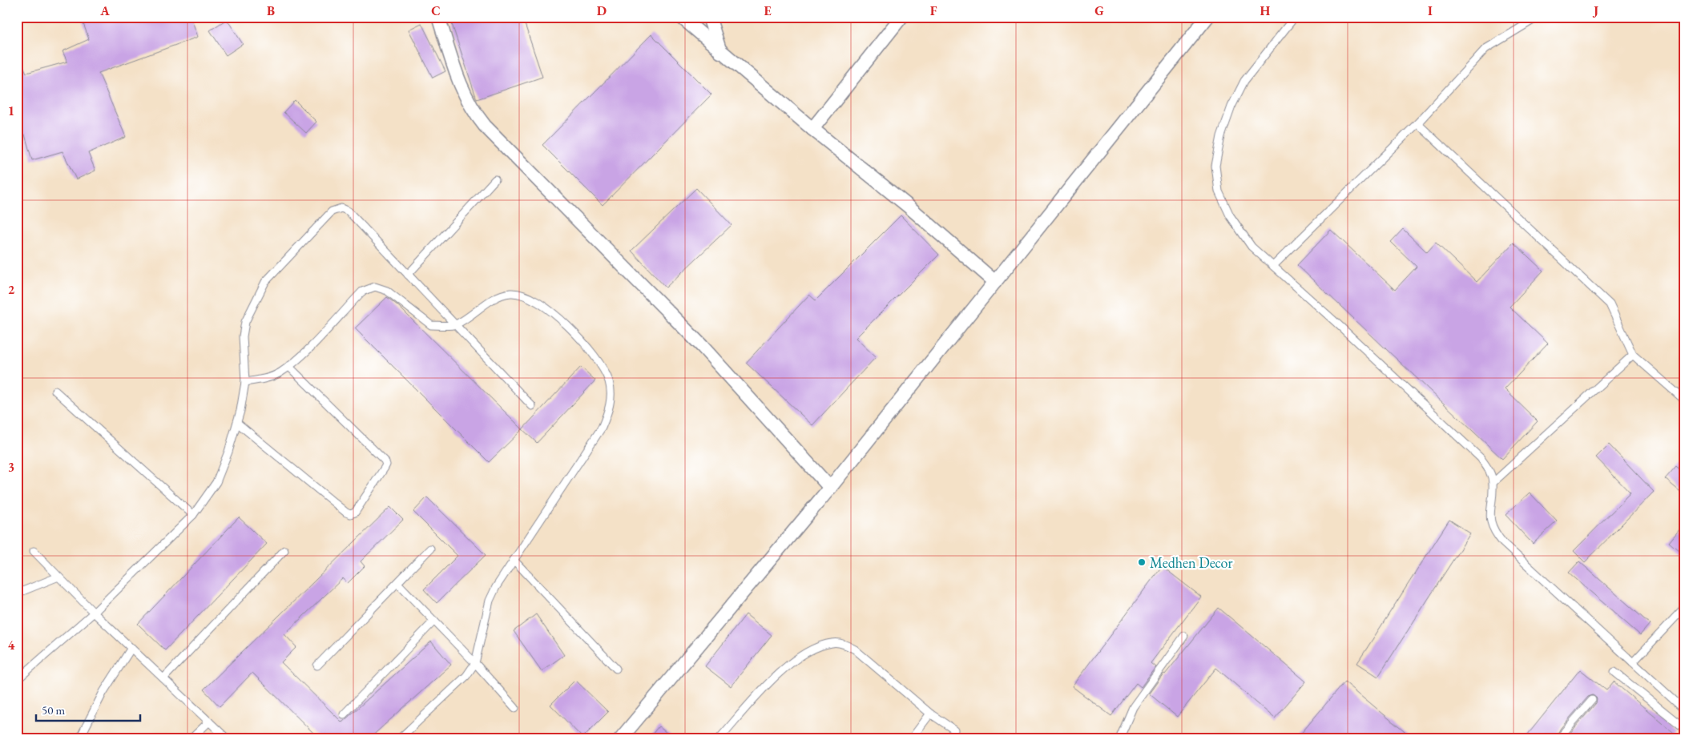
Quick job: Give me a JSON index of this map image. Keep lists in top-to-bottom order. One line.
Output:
{"places":["Medhen Decor"],"scale_bar":"50 m","grid":{"columns":["A","B","C","D","E","F","G","H","I","J"],"rows":["1","2","3","4"]}}
